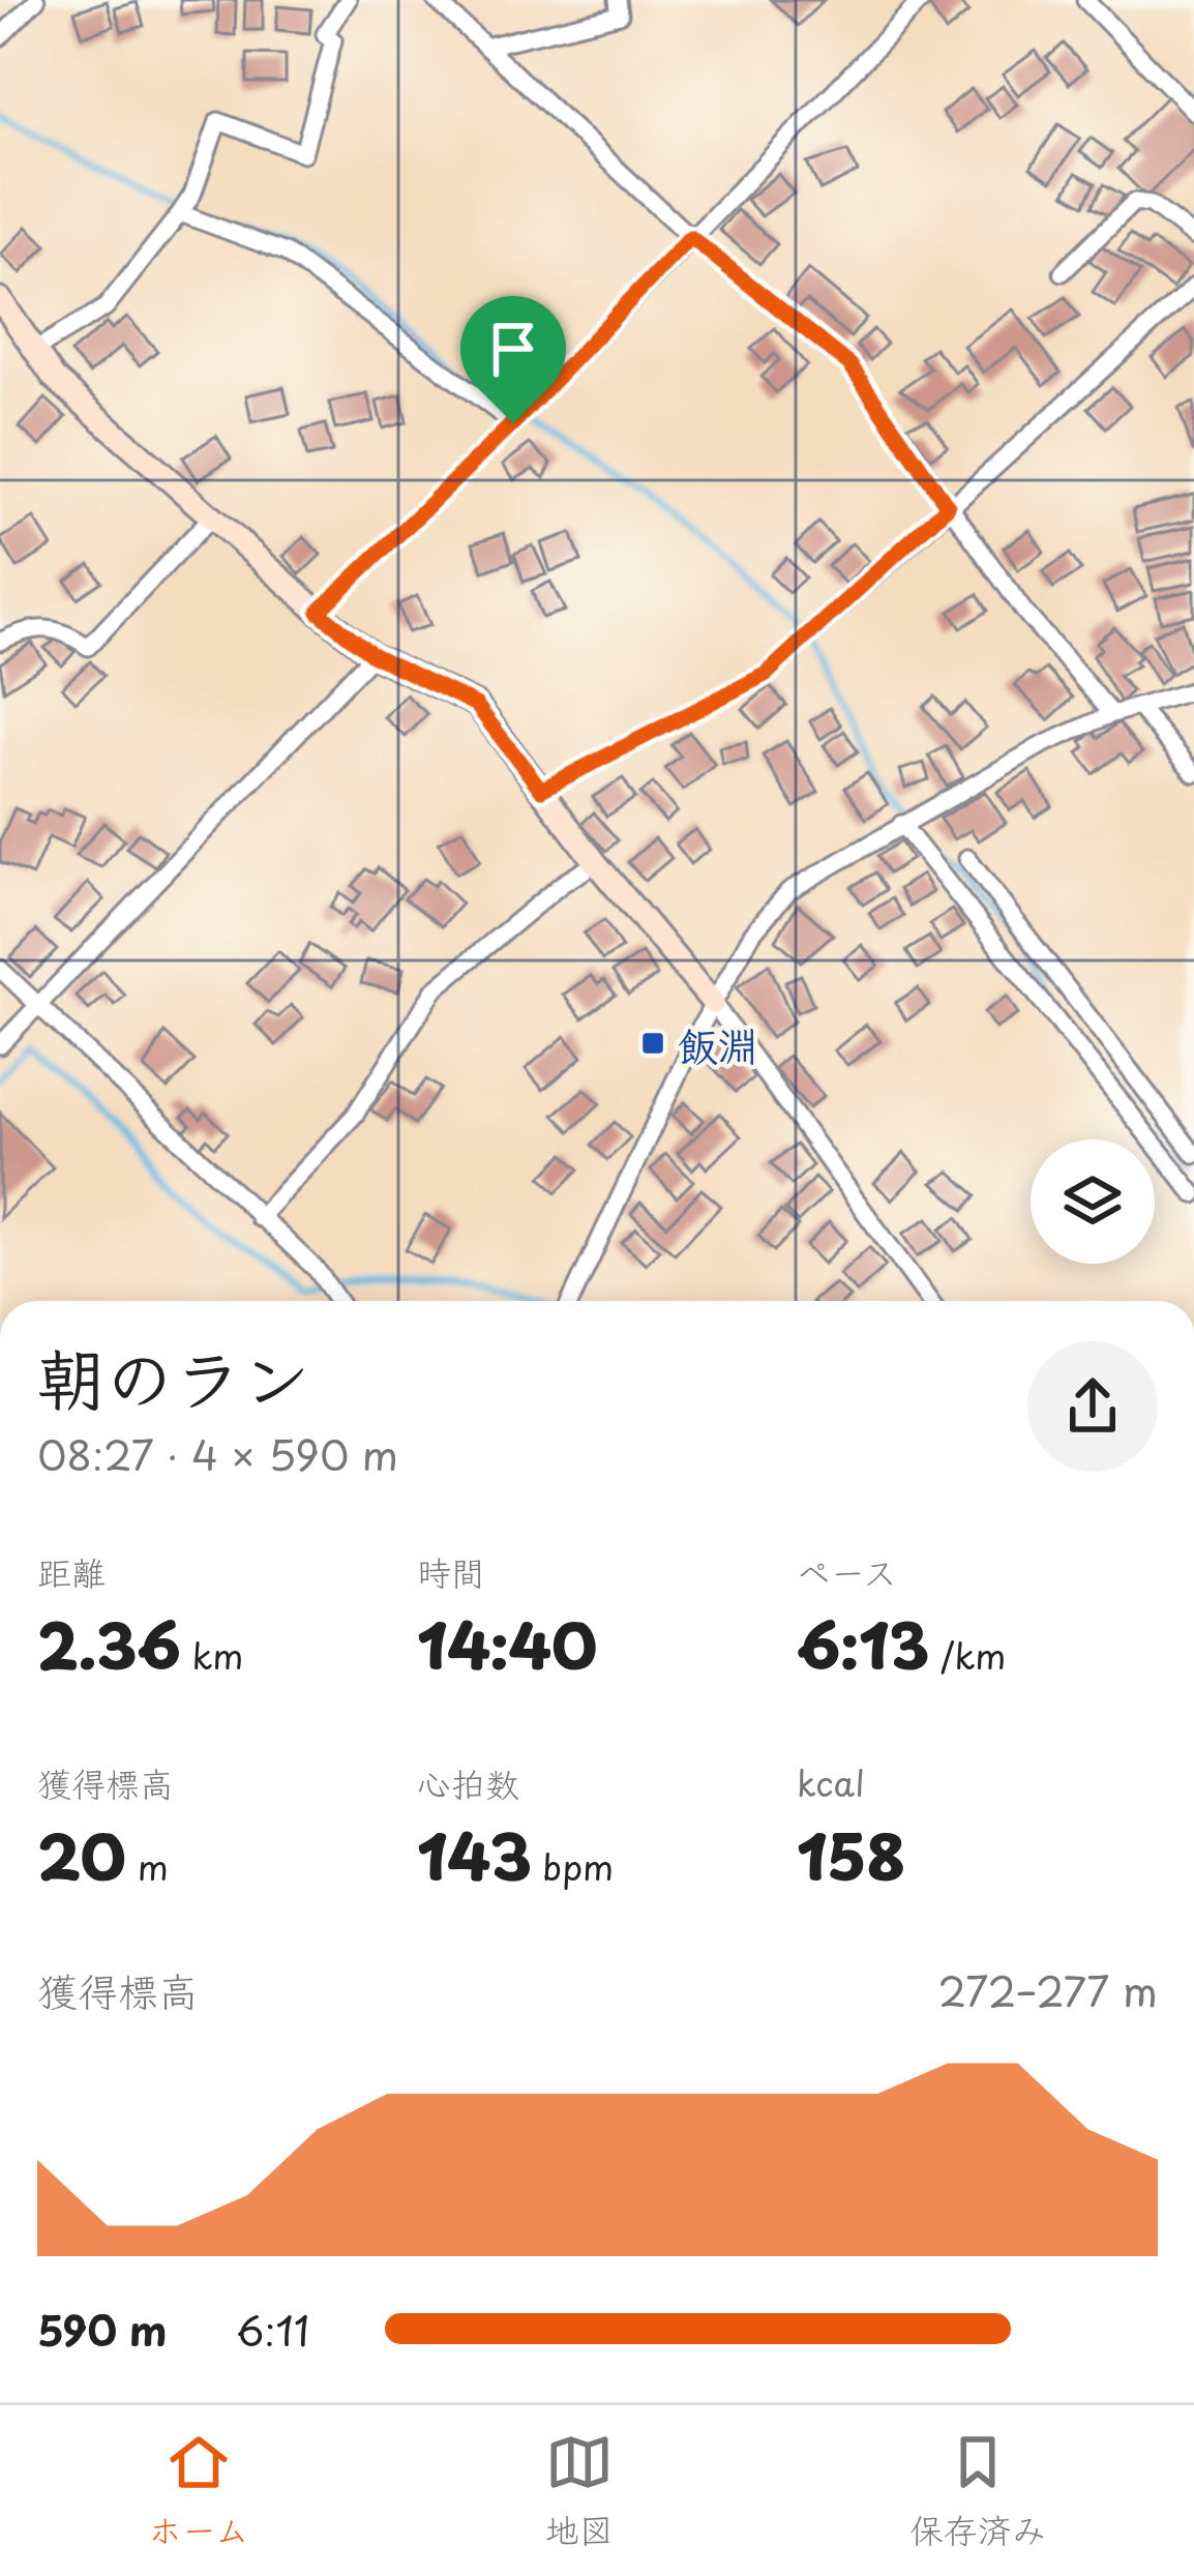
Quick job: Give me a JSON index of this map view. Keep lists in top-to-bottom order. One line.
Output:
{"places":{"transit":["飯淵"]},"page":{"heading":["朝のラン","08:27 · 4 × 590 m"],"stats":[["距離","2.36 km"],["時間","14:40"],["ペース","6:13 /km"],["獲得標高","20 m"],["心拍数","143 bpm"],["kcal","158"]],"chart":["獲得標高","272–277 m"],"list":[{"name":"590 m","note":"6:11"}],"tabs":["ホーム","地図","保存済み"]}}
